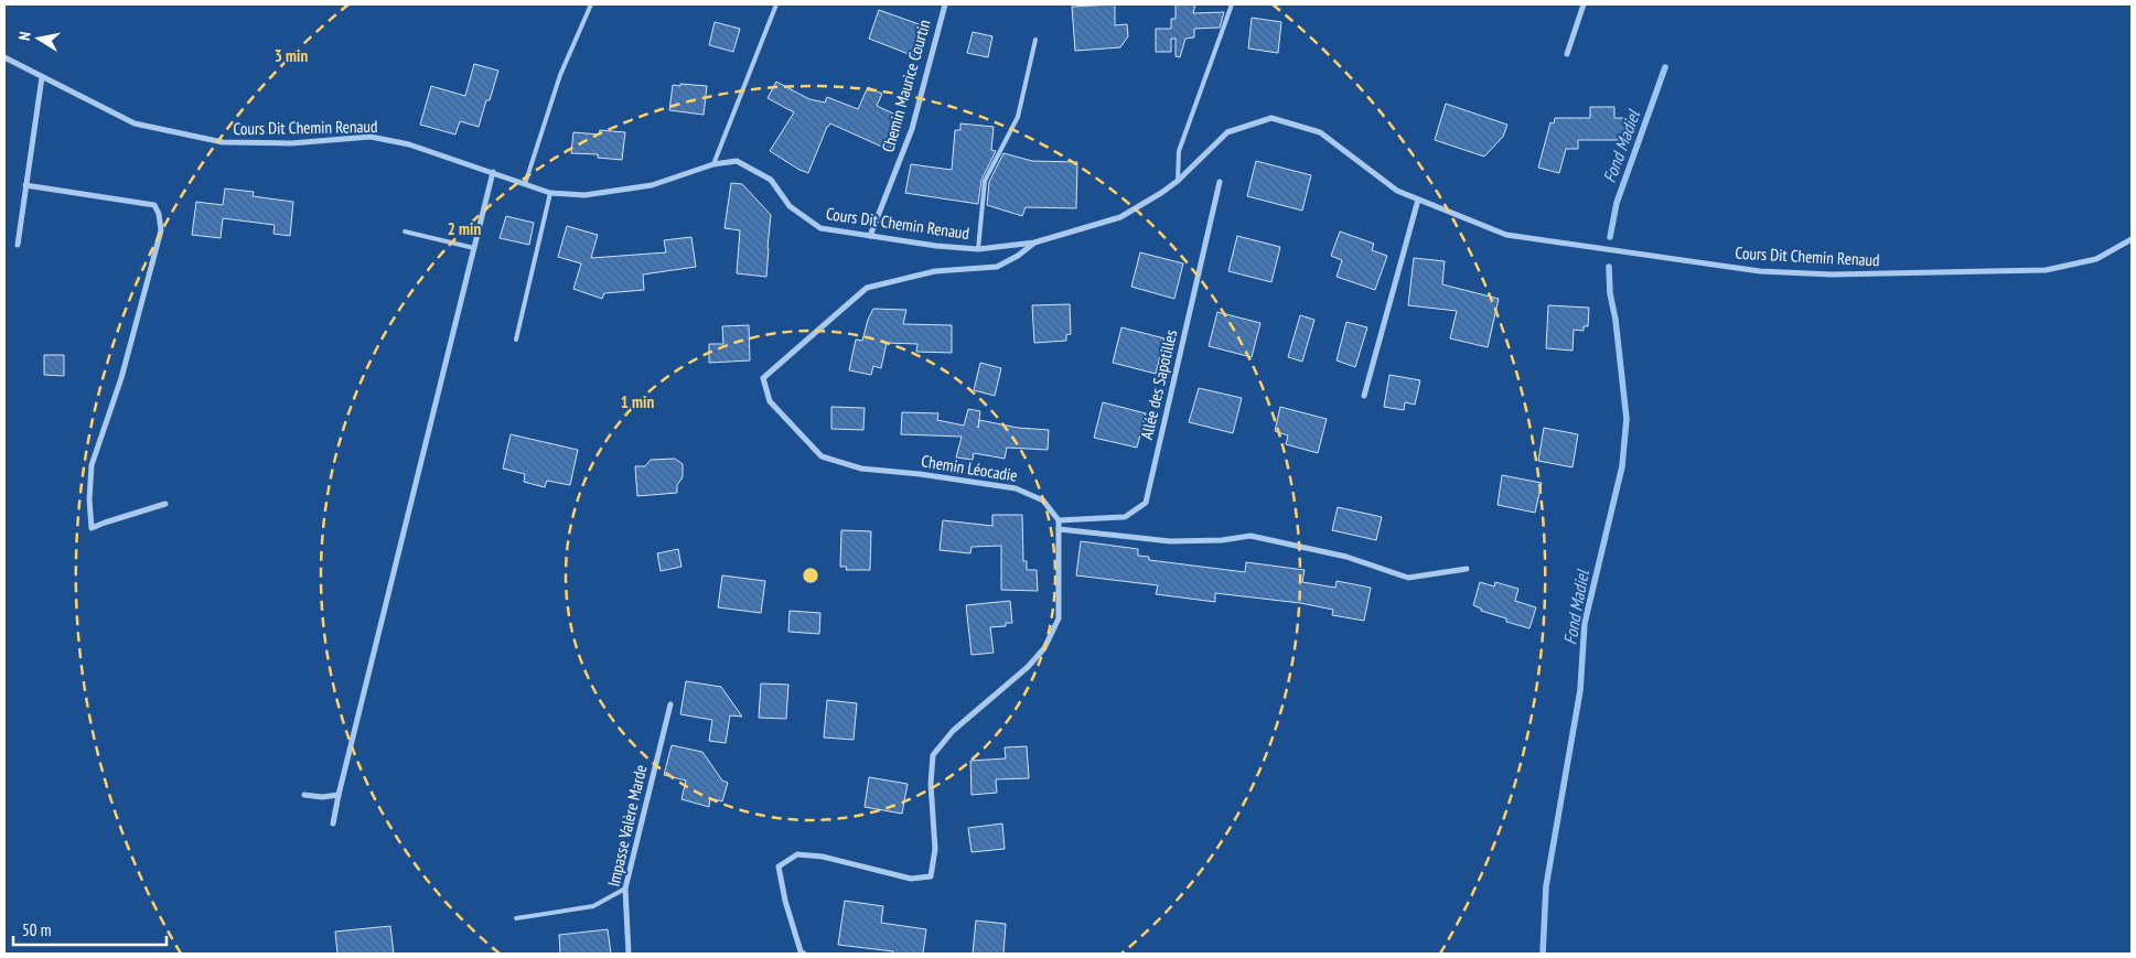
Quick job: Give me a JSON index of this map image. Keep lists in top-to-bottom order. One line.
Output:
{"streets":{"street":["Chemin Maurice Courtin","Cours Dit Chemin Renaud","Allée des Sapotilles","Chemin Léocadie","Impasse Valère Marde"]},"crossings":[["Chemin Maurice Courtin","Cours Dit Chemin Renaud"],["Cours Dit Chemin Renaud","Chemin Léocadie"],["Allée des Sapotilles","Chemin Léocadie"]],"water":["Fond Madiel"],"scale_bar":"50 m","north":"left","rings":["3 min","2 min","1 min"]}
